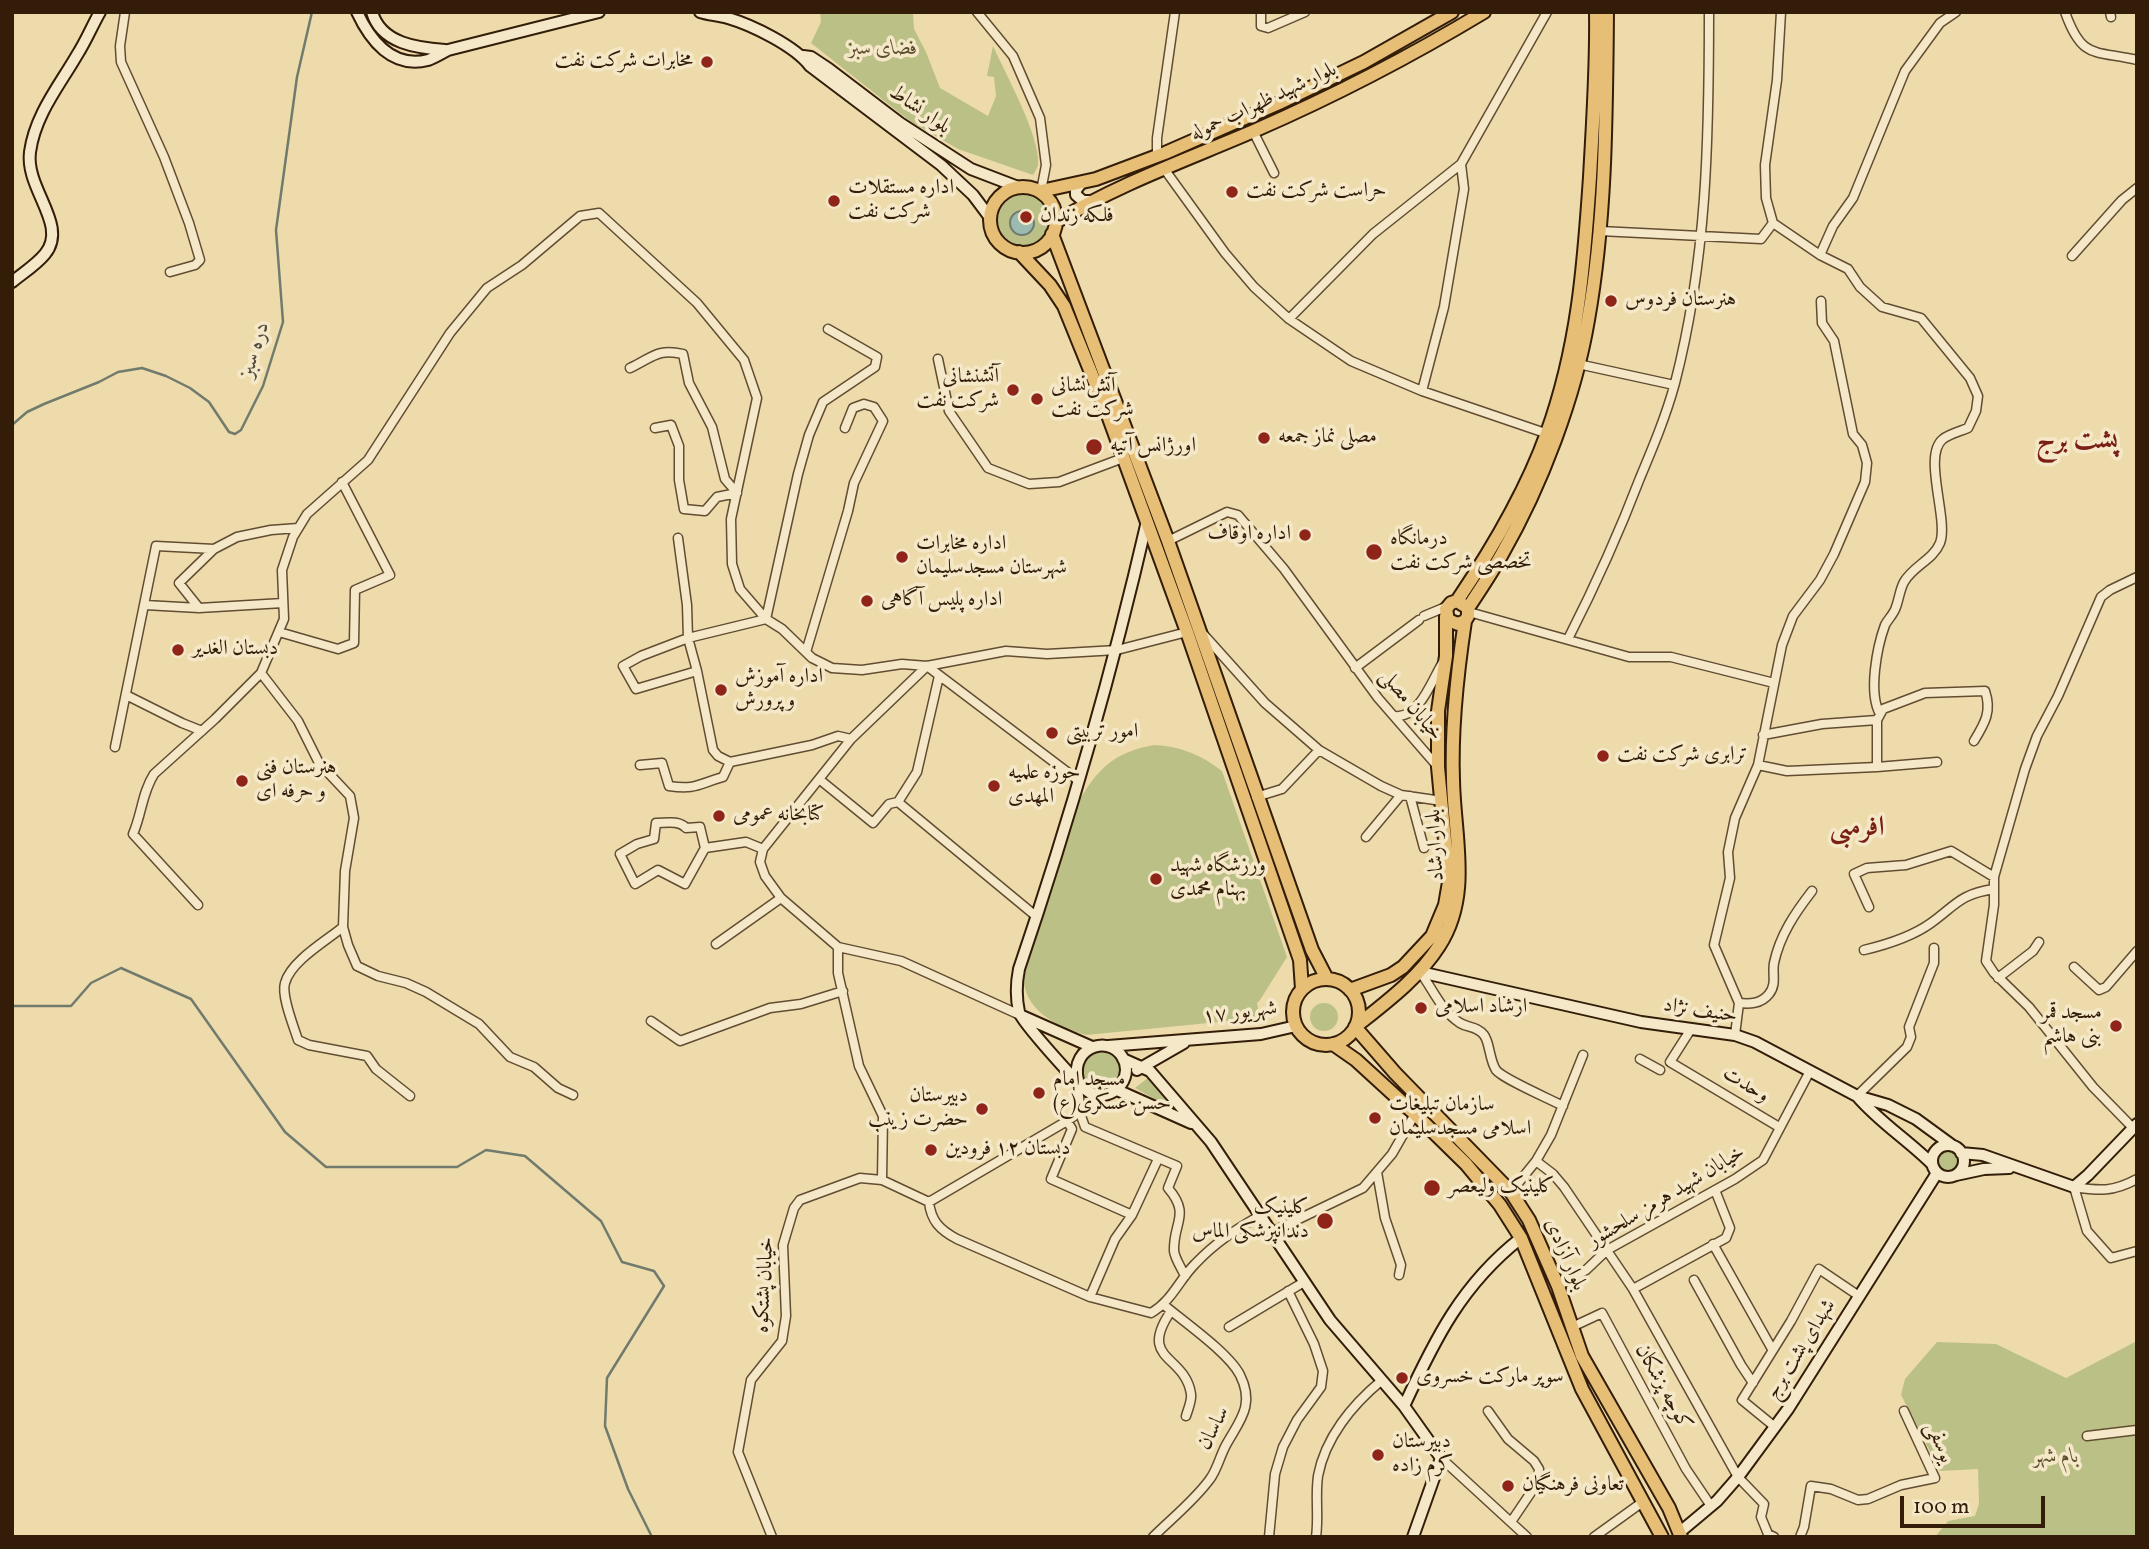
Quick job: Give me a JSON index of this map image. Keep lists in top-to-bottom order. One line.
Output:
{"streets":{"main road":["بلوار شهید ظهراب حموله","بلوار نشاط","بلوار ارشاد","حنیف نژاد","۱۷ شهریور","بلوار آزادی","شهدای پشت برج"],"street":["خیابان مصلی","وحدت","خیابان شهید هرمز سلحشور","خیابان پشتکوه","کوچه پزشکان","ساسان","یوسفی"]},"crossings":[["بلوار شهید ظهراب حموله","بلوار نشاط"],["خیابان مصلی","بلوار ارشاد"],["بلوار ارشاد","حنیف نژاد"],["بلوار ارشاد","۱۷ شهریور"],["بلوار ارشاد","بلوار آزادی"],["حنیف نژاد","وحدت"],["حنیف نژاد","شهدای پشت برج"],["۱۷ شهریور","بلوار آزادی"],["وحدت","خیابان شهید هرمز سلحشور"],["خیابان شهید هرمز سلحشور","بلوار آزادی"],["بلوار آزادی","شهدای پشت برج"],["بلوار آزادی","کوچه پزشکان"],["شهدای پشت برج","کوچه پزشکان"]],"districts":["پشت برج","افرمبی"],"water":["دره سبز"],"parks":["فضای سبز","بام شهر"],"places":["مخابرات شرکت نفت","حراست شرکت نفت","اداره مستقلات شرکت نفت","فلکه زندان","هنرستان فردوس","آتشنشانی شرکت نفت","آتش‌نشانی شرکت نفت","مصلی نماز جمعه","اورژانس آتیه","اداره اوقاف","درمانگاه تخصصی شرکت نفت","اداره مخابرات شهرستان مسجدسلیمان","اداره پلیس آگاهی","دبستان الغدیر","اداره آموزش و پرورش","امور تربیتی","ترابری شرکت نفت","هنرستان فنی و حرفه ای","حوزه علمیه المهدی","کتابخانه عمومی","ورزشگاه شهید بهنام محمدی","ارشاد اسلامی","مسجد قمر بنی هاشم","مسجد امام حسن عسکری(ع)","دبیرستان حضرت زینب","سازمان تبلیغات اسلامی مسجدسلیمان","دبستان ۱۲ فرودین","کلینیک ولیعصر","کلینیک دندانپزشکی الماس","سوپر مارکت خسروی","دبیرستان کرم زاده","تعاونی فرهنگیان"],"scale_bar":"100 m"}
